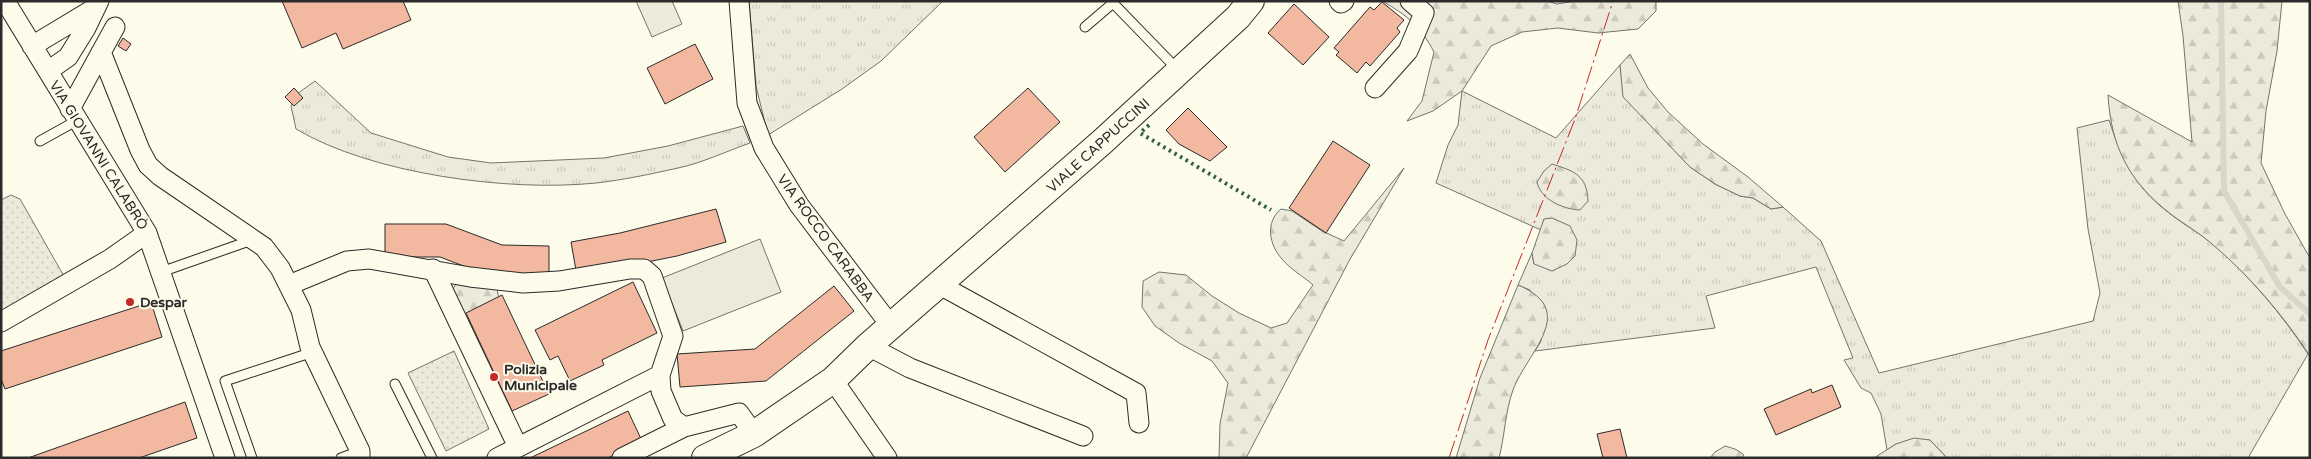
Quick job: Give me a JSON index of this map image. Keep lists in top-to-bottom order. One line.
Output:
{"streets":{"street":["VIALE CAPPUCCINI","VIA GIOVANNI CALABRÒ","VIA ROCCO CARABBA"]},"crossings":[["VIALE CAPPUCCINI","VIA ROCCO CARABBA"]],"places":["Despar","Polizia Municipale"]}
